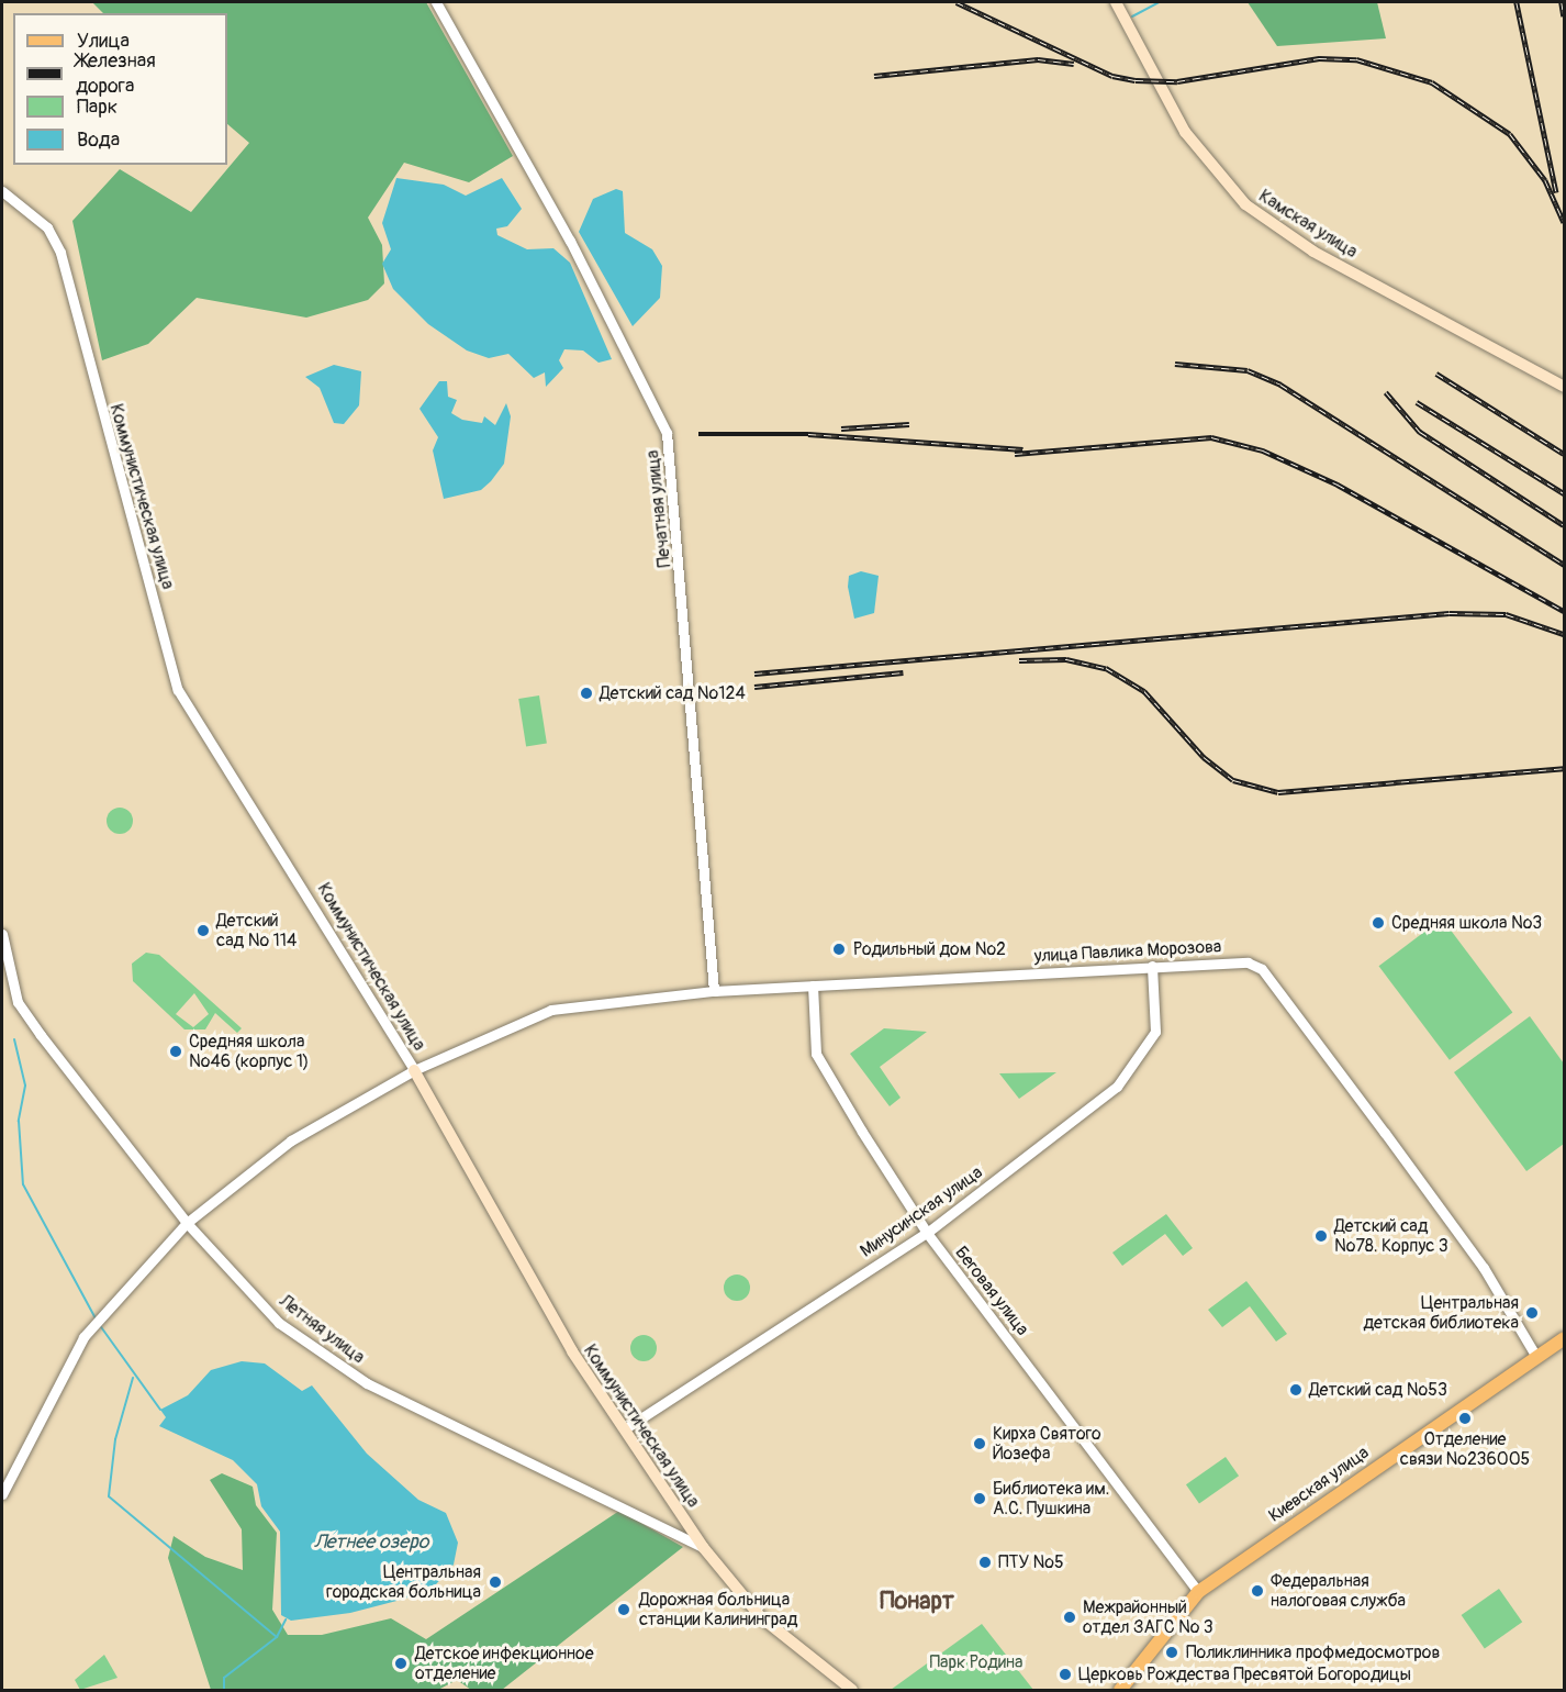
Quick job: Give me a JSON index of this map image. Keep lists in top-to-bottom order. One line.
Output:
{"streets":{"main road":["Камская улица","Коммунистическая улица","Киевская улица"],"street":["Печатная улица","улица Павлика Морозова","Минусинская улица","Беговая улица","Летняя улица"]},"crossings":[["Коммунистическая улица","улица Павлика Морозова"],["Коммунистическая улица","Минусинская улица"],["Коммунистическая улица","Летняя улица"],["Печатная улица","улица Павлика Морозова"],["улица Павлика Морозова","Минусинская улица"],["улица Павлика Морозова","Беговая улица"],["улица Павлика Морозова","Летняя улица"],["улица Павлика Морозова","Киевская улица"],["Минусинская улица","Беговая улица"],["Беговая улица","Киевская улица"]],"districts":["Понарт"],"water":["Летнее озеро"],"parks":["Парк Родина"],"places":["Детский сад №124","Средняя школа №3","Детский сад № 114","Родильный дом №2","Средняя школа №46 (корпус 1)","Детский сад №78. Корпус 3","Центральная детская библиотека","Детский сад №53","Отделение связи №236005","Кирха Святого Йозефа","Библиотека им. А.С. Пушкина","ПТУ №5","Центральная городская больница","Федеральная налоговая служба","Дорожная больница станции Калининград","Межрайонный отдел ЗАГС № 3","Поликлинника профмедосмотров","Детское инфекционное отделение","Церковь Рождества Пресвятой Богородицы"],"legend":["Улица","Железная дорога","Парк","Вода"]}
